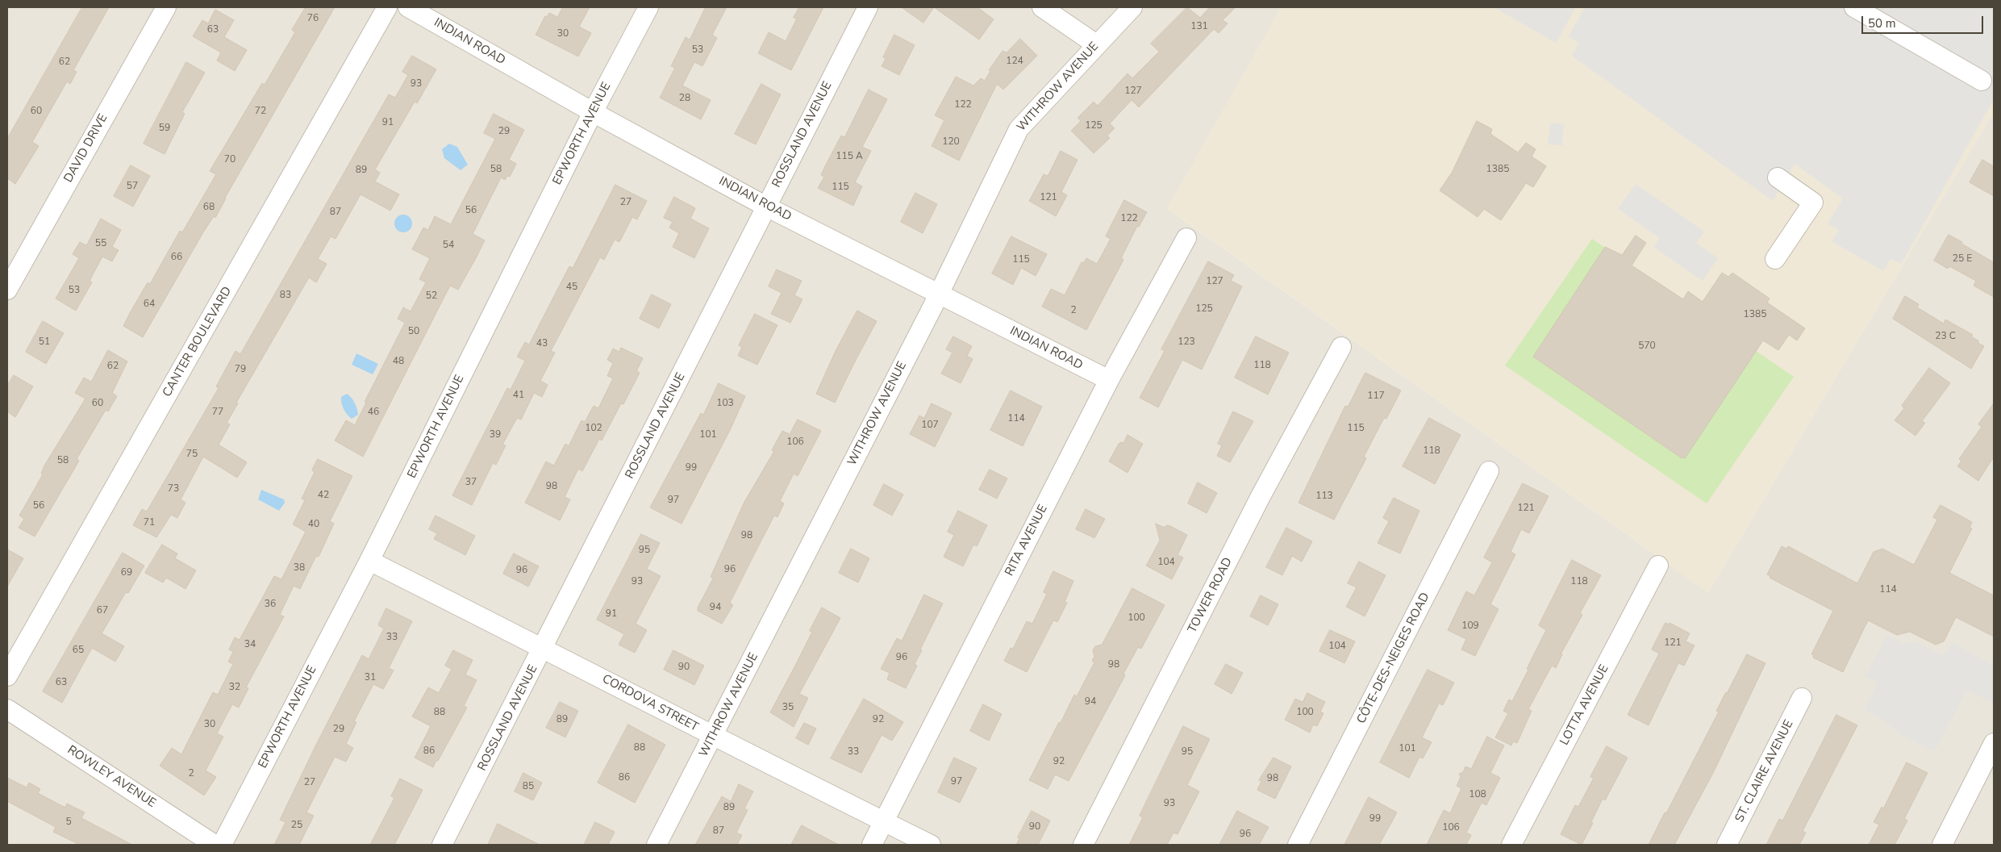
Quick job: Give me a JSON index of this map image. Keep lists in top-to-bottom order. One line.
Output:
{"streets":{"street":["INDIAN ROAD","WITHROW AVENUE","EPWORTH AVENUE","ROSSLAND AVENUE","DAVID DRIVE","CANTER BOULEVARD","RITA AVENUE","TOWER ROAD","CÔTE-DES-NEIGES ROAD","CORDOVA STREET","LOTTA AVENUE","ST. CLAIRE AVENUE","ROWLEY AVENUE"]},"crossings":[["INDIAN ROAD","WITHROW AVENUE"],["INDIAN ROAD","EPWORTH AVENUE"],["INDIAN ROAD","ROSSLAND AVENUE"],["INDIAN ROAD","RITA AVENUE"],["WITHROW AVENUE","CORDOVA STREET"],["EPWORTH AVENUE","CORDOVA STREET"],["ROSSLAND AVENUE","CORDOVA STREET"],["RITA AVENUE","CORDOVA STREET"]],"house_numbers":["76","131","63","30","53","124","62","93","127","28","122","60","72","91","125","59","29","120","115 A","70","58","1385","89","57","115","121","27","68","56","87","122","55","54","66","25 E","115","127","45","53","83","52","64","125","2","1385","50","23 C","51","123","43","570","48","118","62","79","41","117","60","103","77","46","114","107","102","115","39","101","106","118","75","58","99","37","98","73","42","113","97","56","121","71","40","98","95","104","38","96","96","69","93","118","114","36","94","67","91","100","109","33","121","34","104","65","96","98","90","31","63","32","94","35","88","100","89","92","30","29","88","101","86","33","95","92","2","86","98","97","27","85","108","93","89","99","5","25","90","106","87","96"],"scale_bar":"50 m"}
